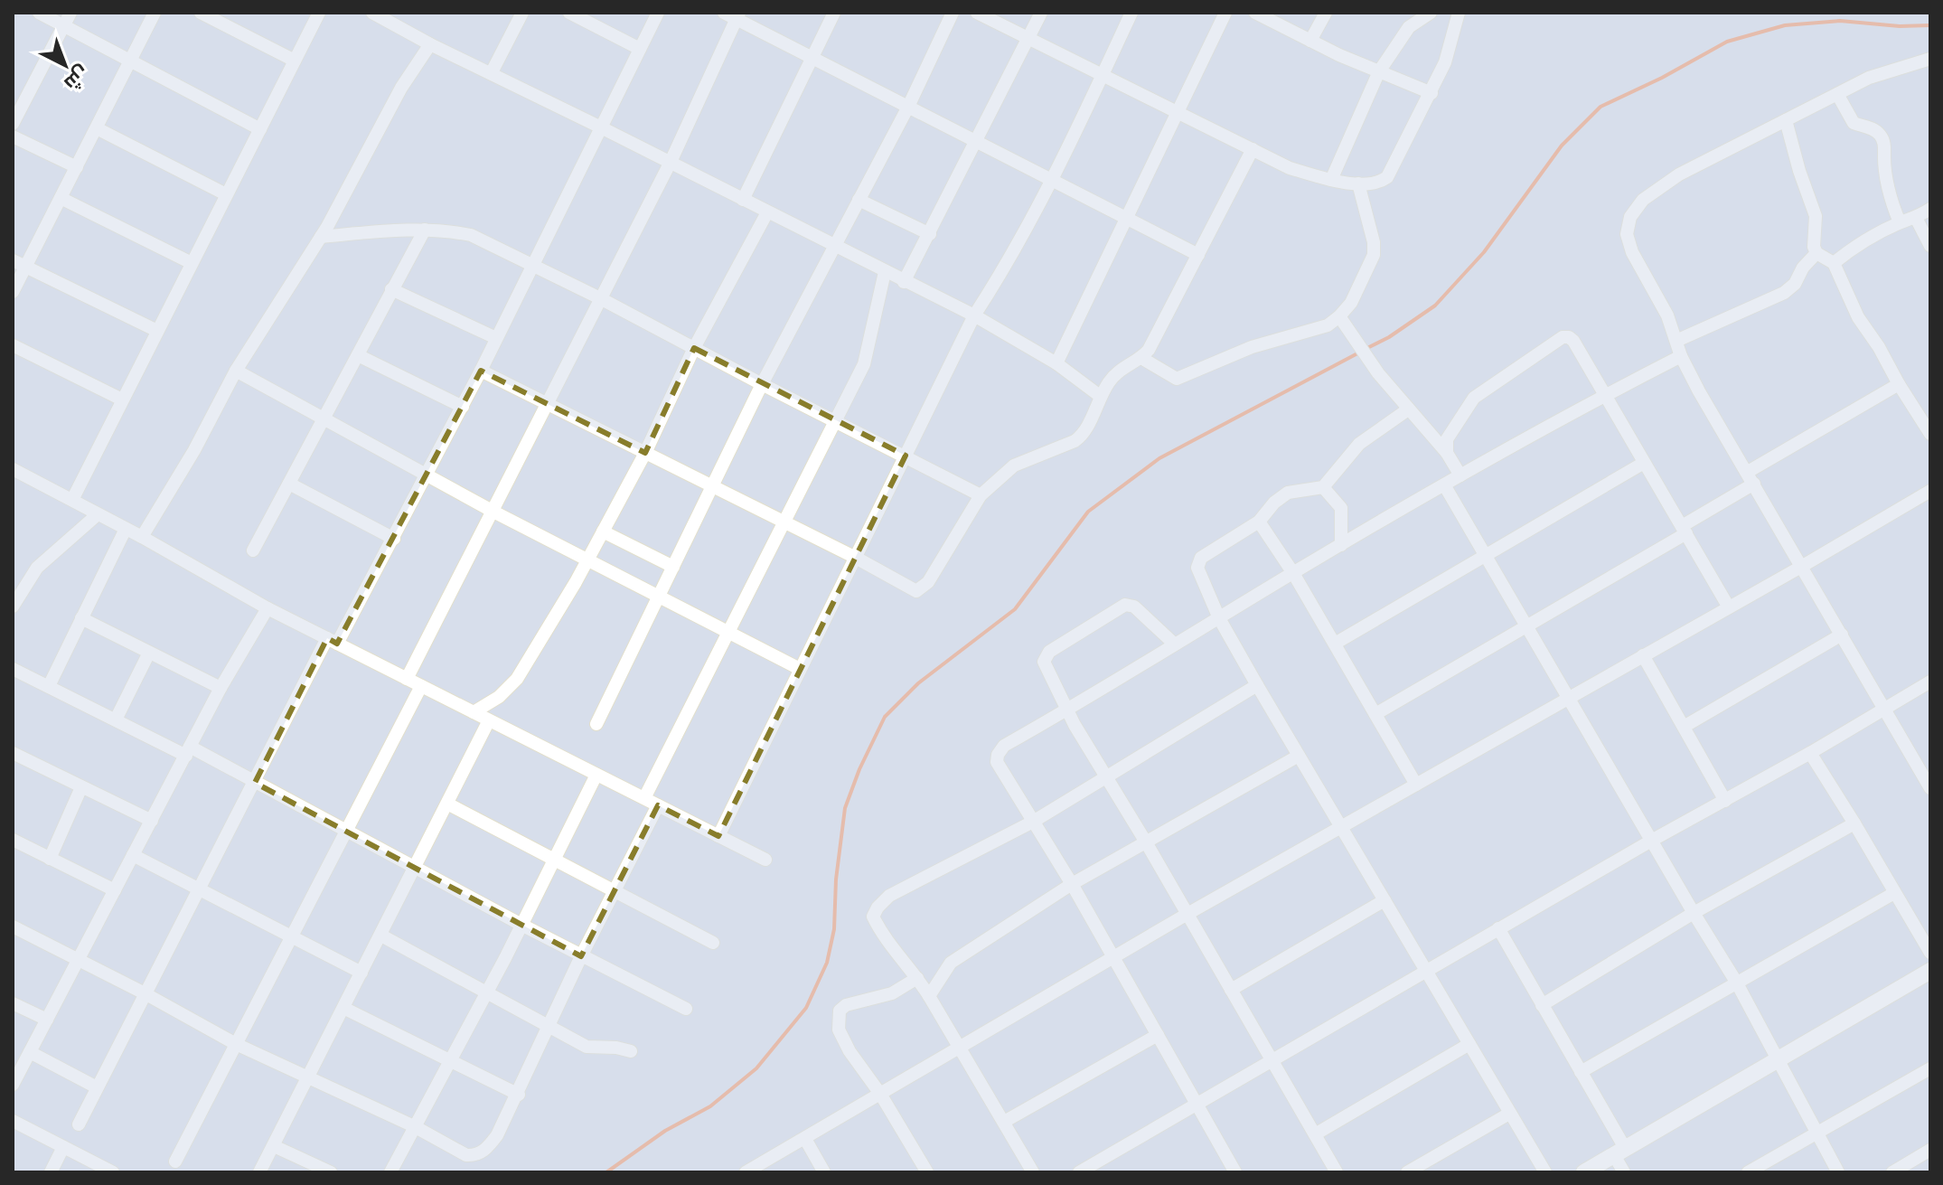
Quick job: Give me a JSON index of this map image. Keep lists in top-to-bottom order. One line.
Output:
{"north":"bottom right"}
